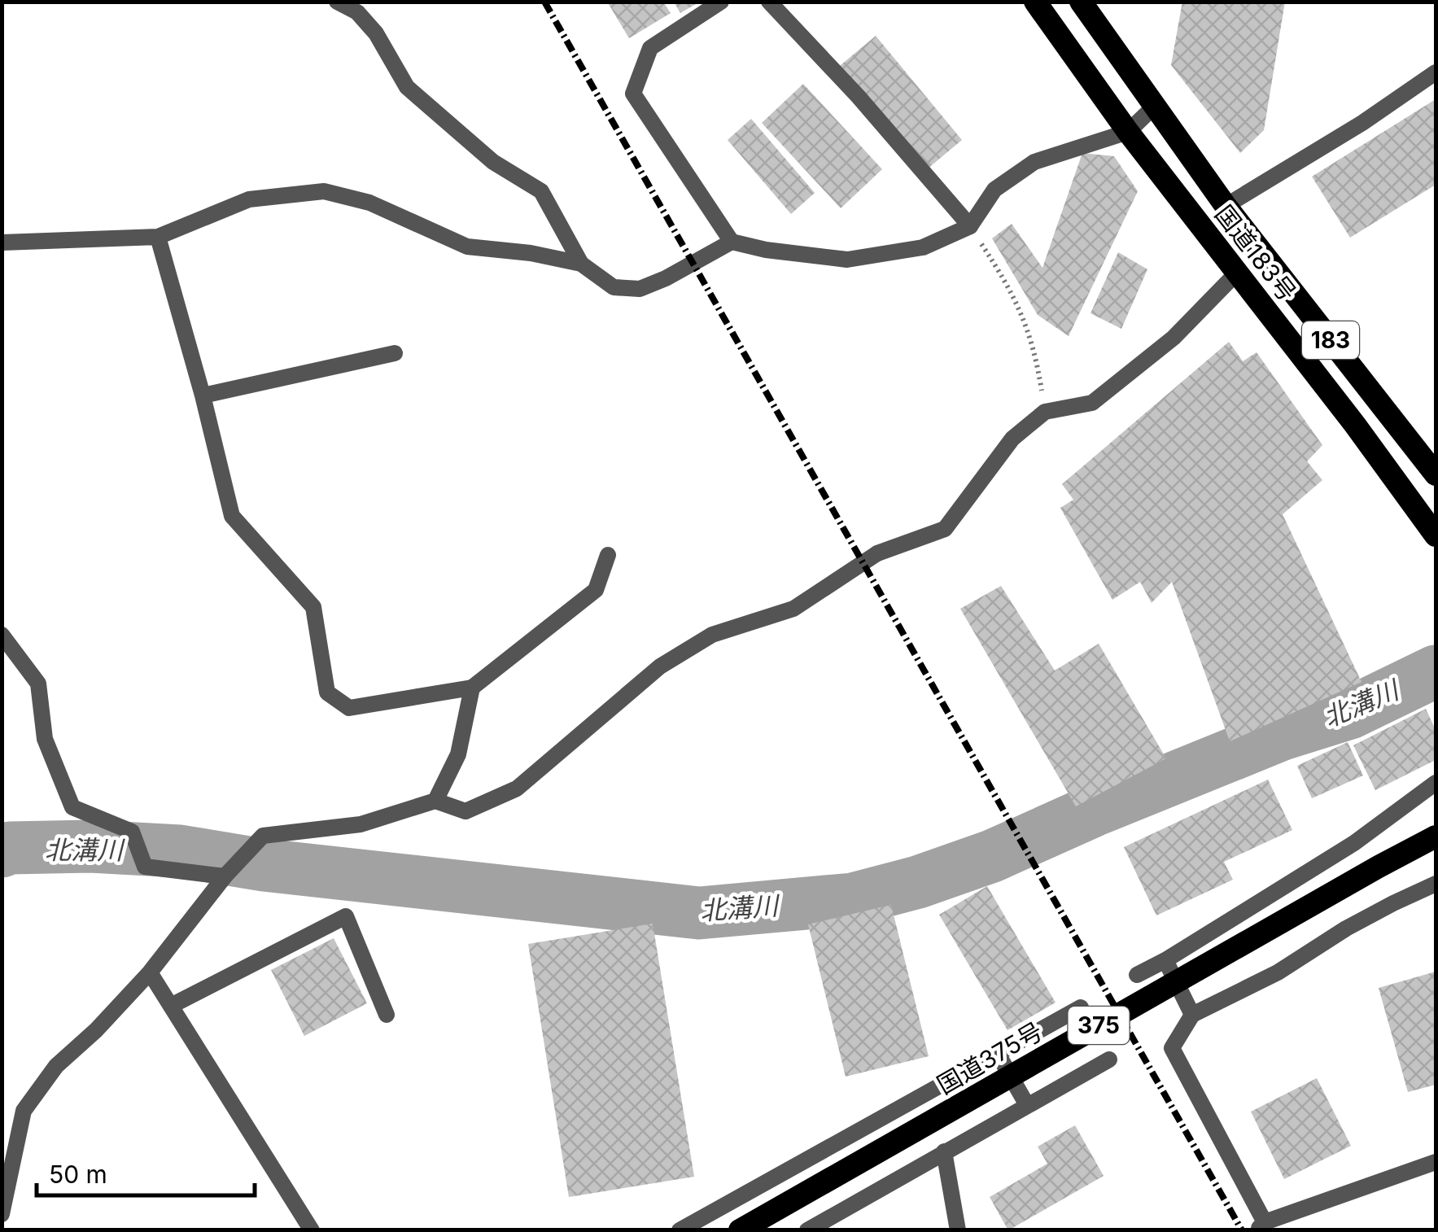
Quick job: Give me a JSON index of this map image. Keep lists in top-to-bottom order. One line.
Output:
{"streets":{"highway":["国道183号","183","375","国道375号"]},"water":["北溝川"],"scale_bar":"50 m"}
